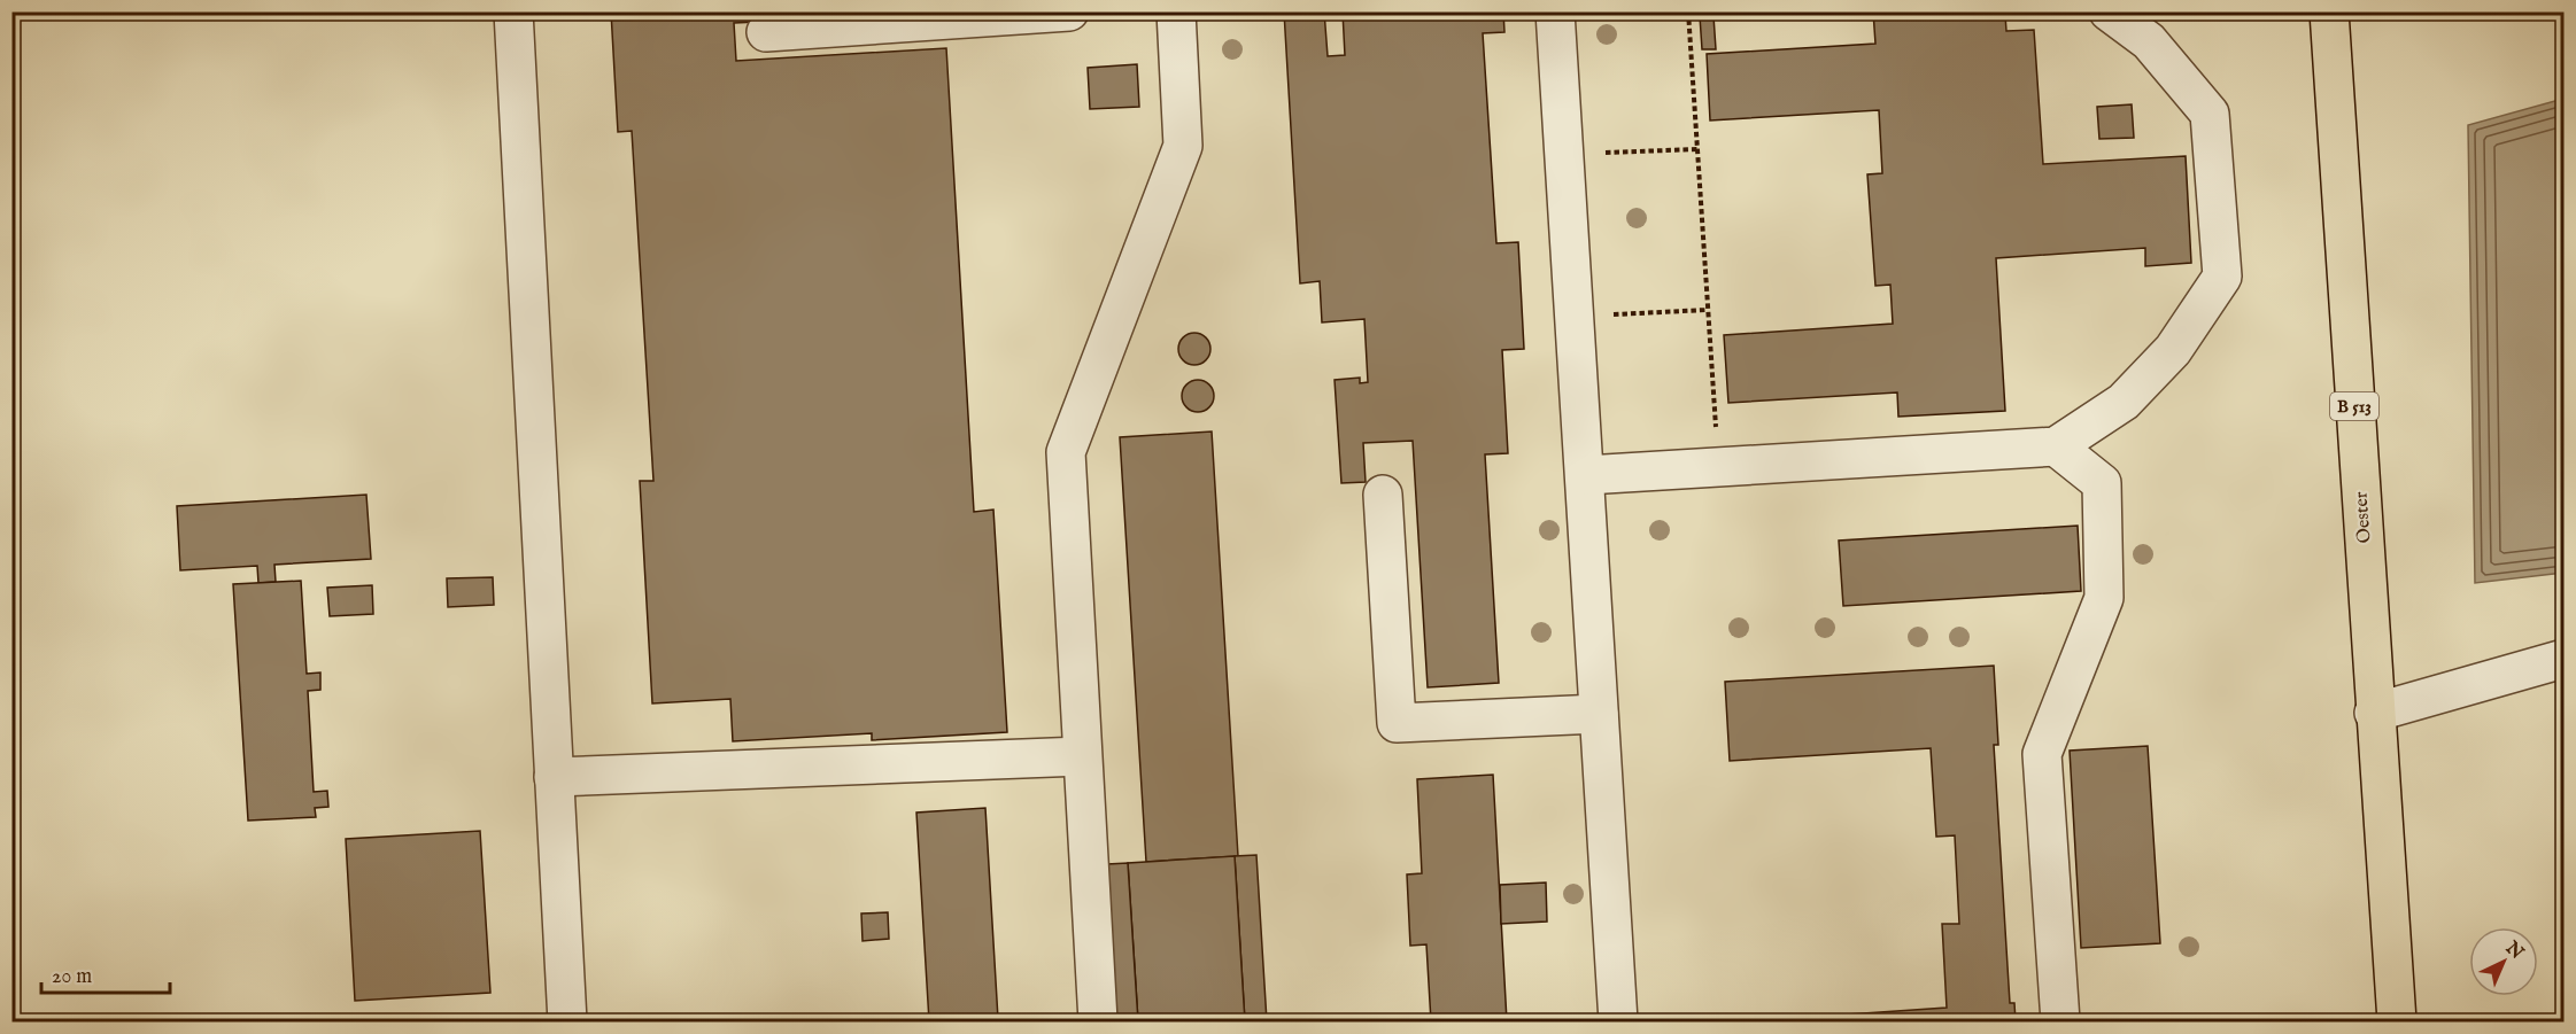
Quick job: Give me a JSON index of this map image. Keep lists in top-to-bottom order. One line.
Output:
{"streets":{"main road":["B 513","Oester"]},"scale_bar":"20 m","north":"top right"}
